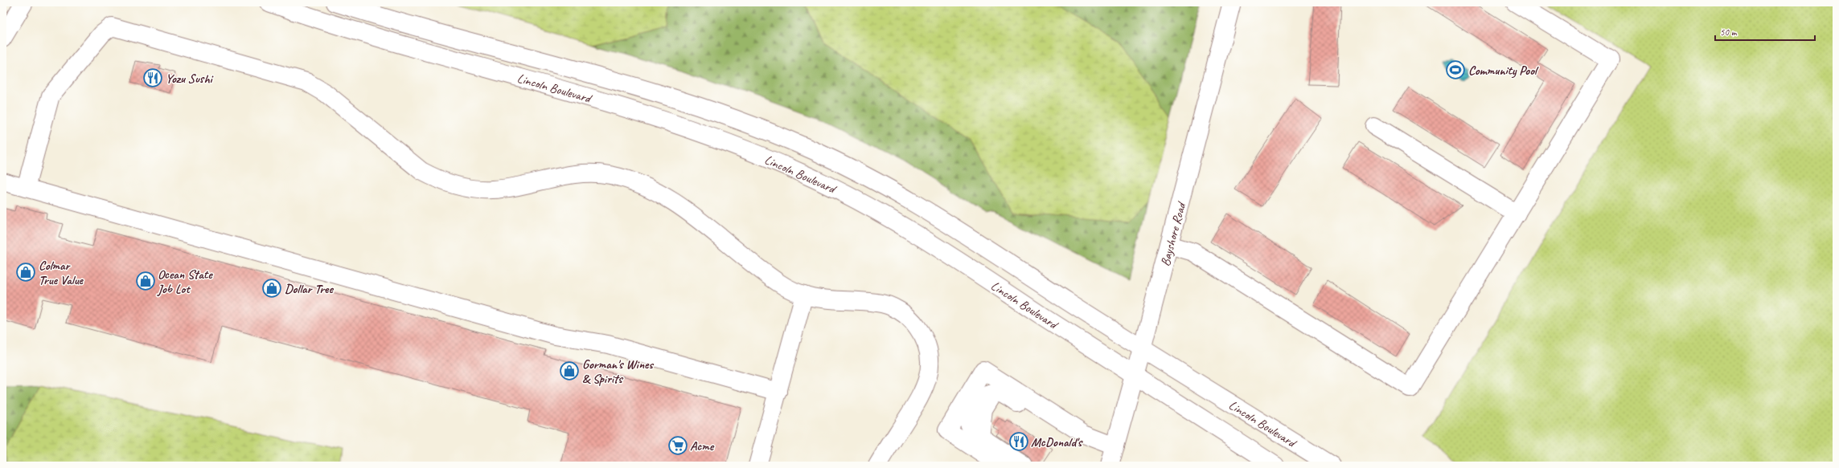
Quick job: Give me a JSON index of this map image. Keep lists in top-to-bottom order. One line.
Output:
{"streets":{"main road":["Lincoln Boulevard","Bayshore Road"]},"crossings":[["Lincoln Boulevard","Bayshore Road"]],"places":{"sports":["Community Pool"],"restaurant":["Yozu Sushi","McDonald's"],"shop":["Colmar True Value","Ocean State Job Lot","Dollar Tree","Gorman's Wines & Spirits"],"supermarket":["Acme"]},"scale_bar":"50 m"}
